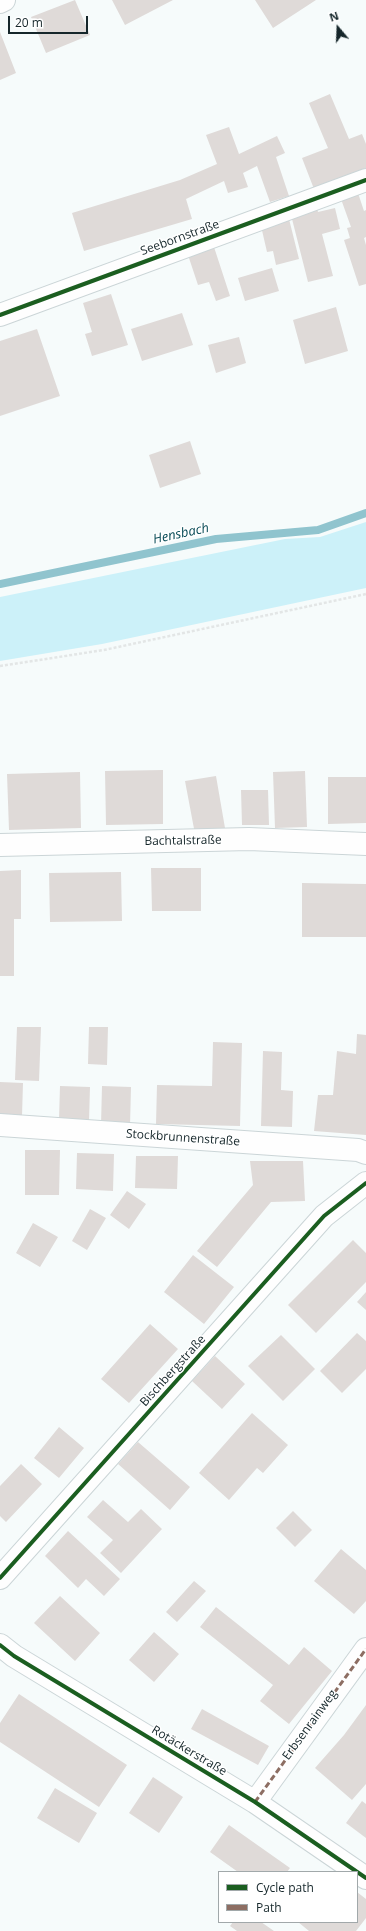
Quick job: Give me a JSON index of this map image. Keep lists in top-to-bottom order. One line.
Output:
{"streets":{"street":["Seebornstraße","Bachtalstraße","Stockbrunnenstraße","Bischbergstraße","Erbsenrainweg","Rotäckerstraße"]},"crossings":[["Erbsenrainweg","Rotäckerstraße"]],"water":["Hensbach"],"legend":["Cycle path","Path"],"scale_bar":"20 m","north":"top"}
